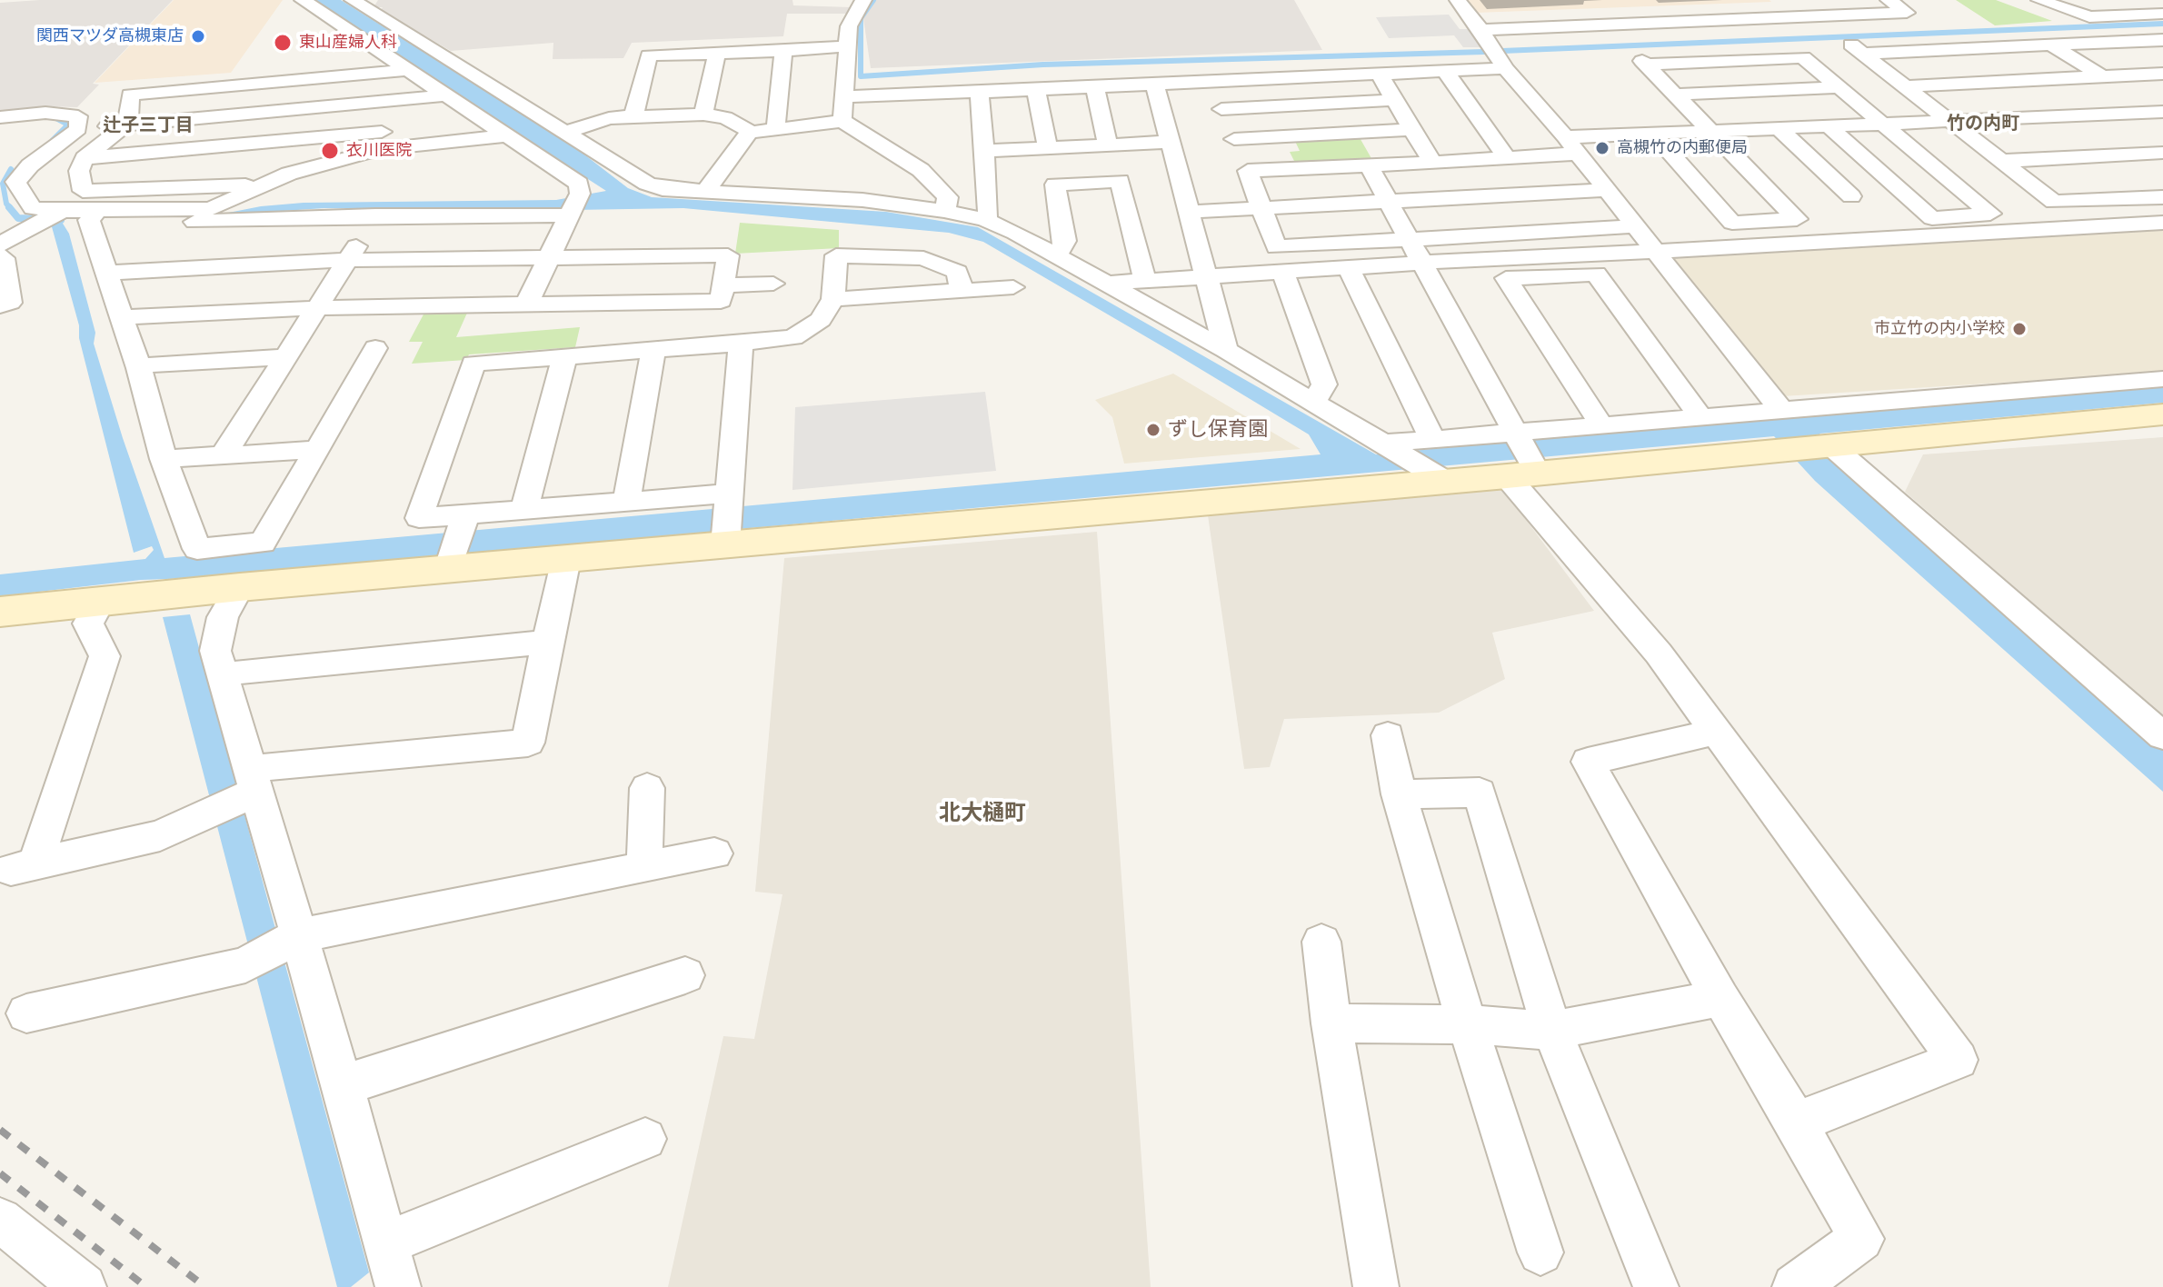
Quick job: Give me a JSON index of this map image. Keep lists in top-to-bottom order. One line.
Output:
{"districts":["竹の内町","辻子三丁目","北大樋町"],"places":["関西マツダ高槻東店","東山産婦人科","高槻竹の内郵便局","衣川医院","市立竹の内小学校","ずし保育園"]}
